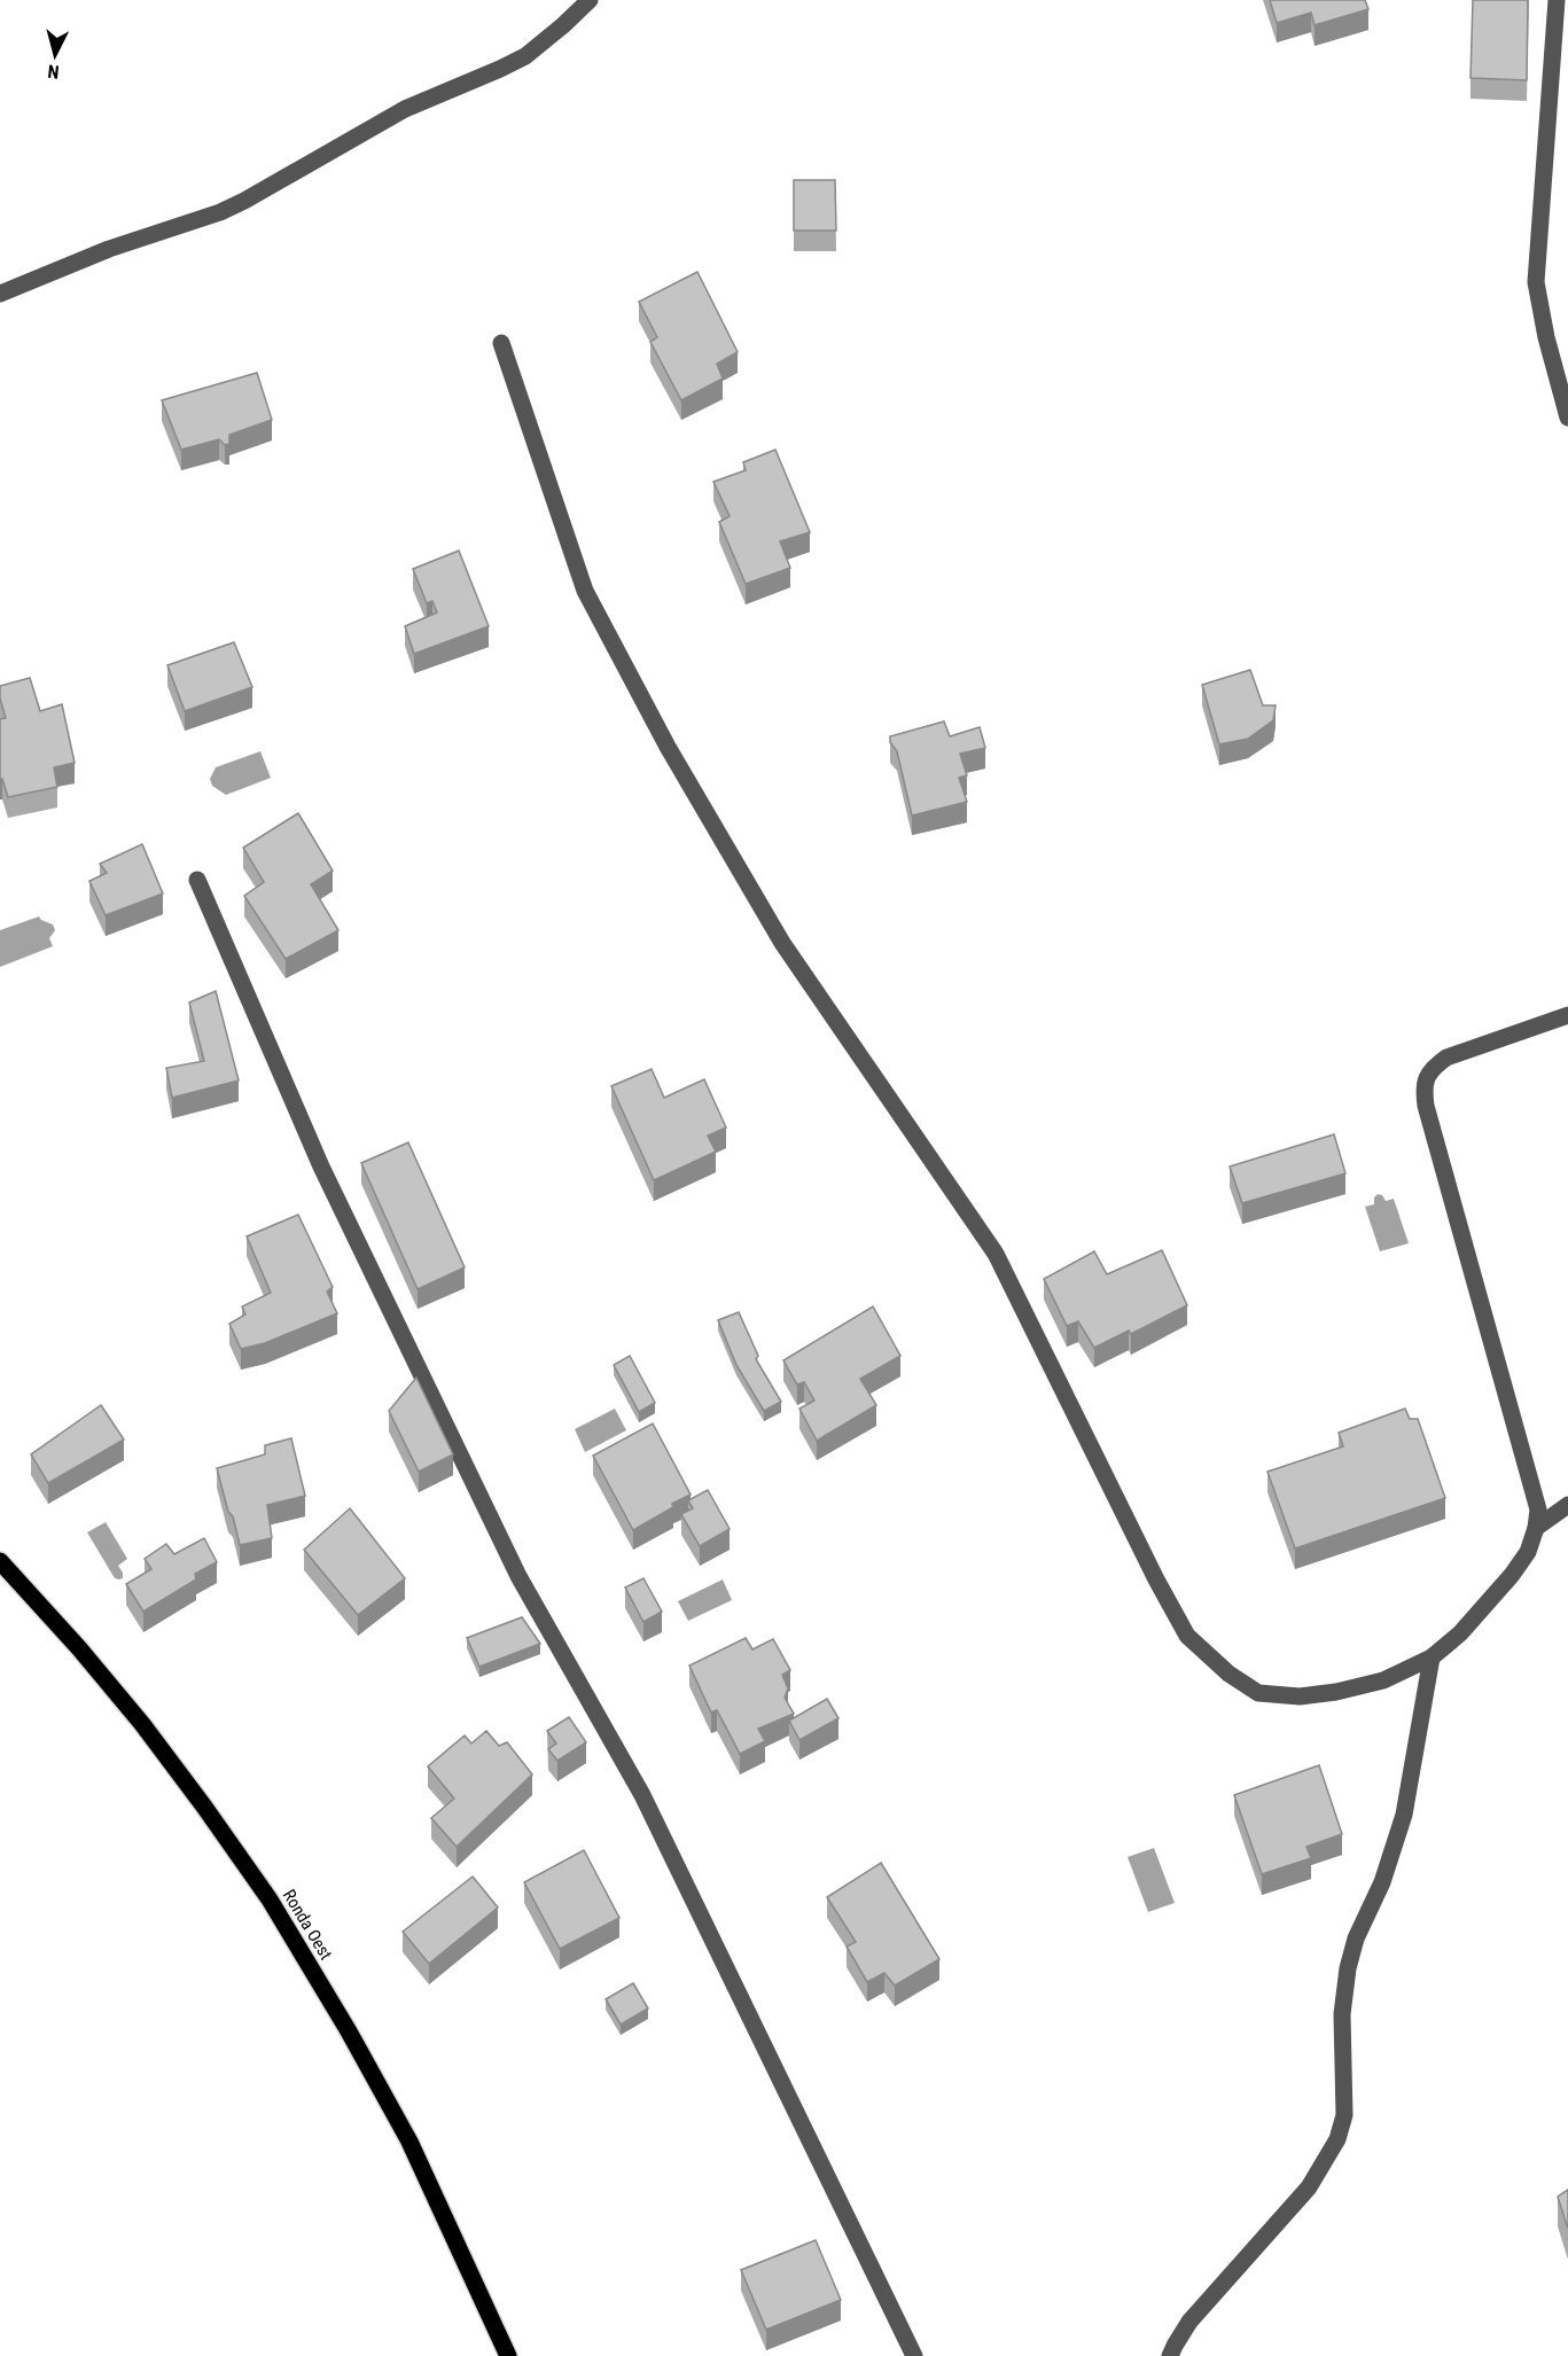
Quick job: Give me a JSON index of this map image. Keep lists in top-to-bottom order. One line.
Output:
{"streets":{"main road":["Ronda Oest"]},"north":"bottom"}
